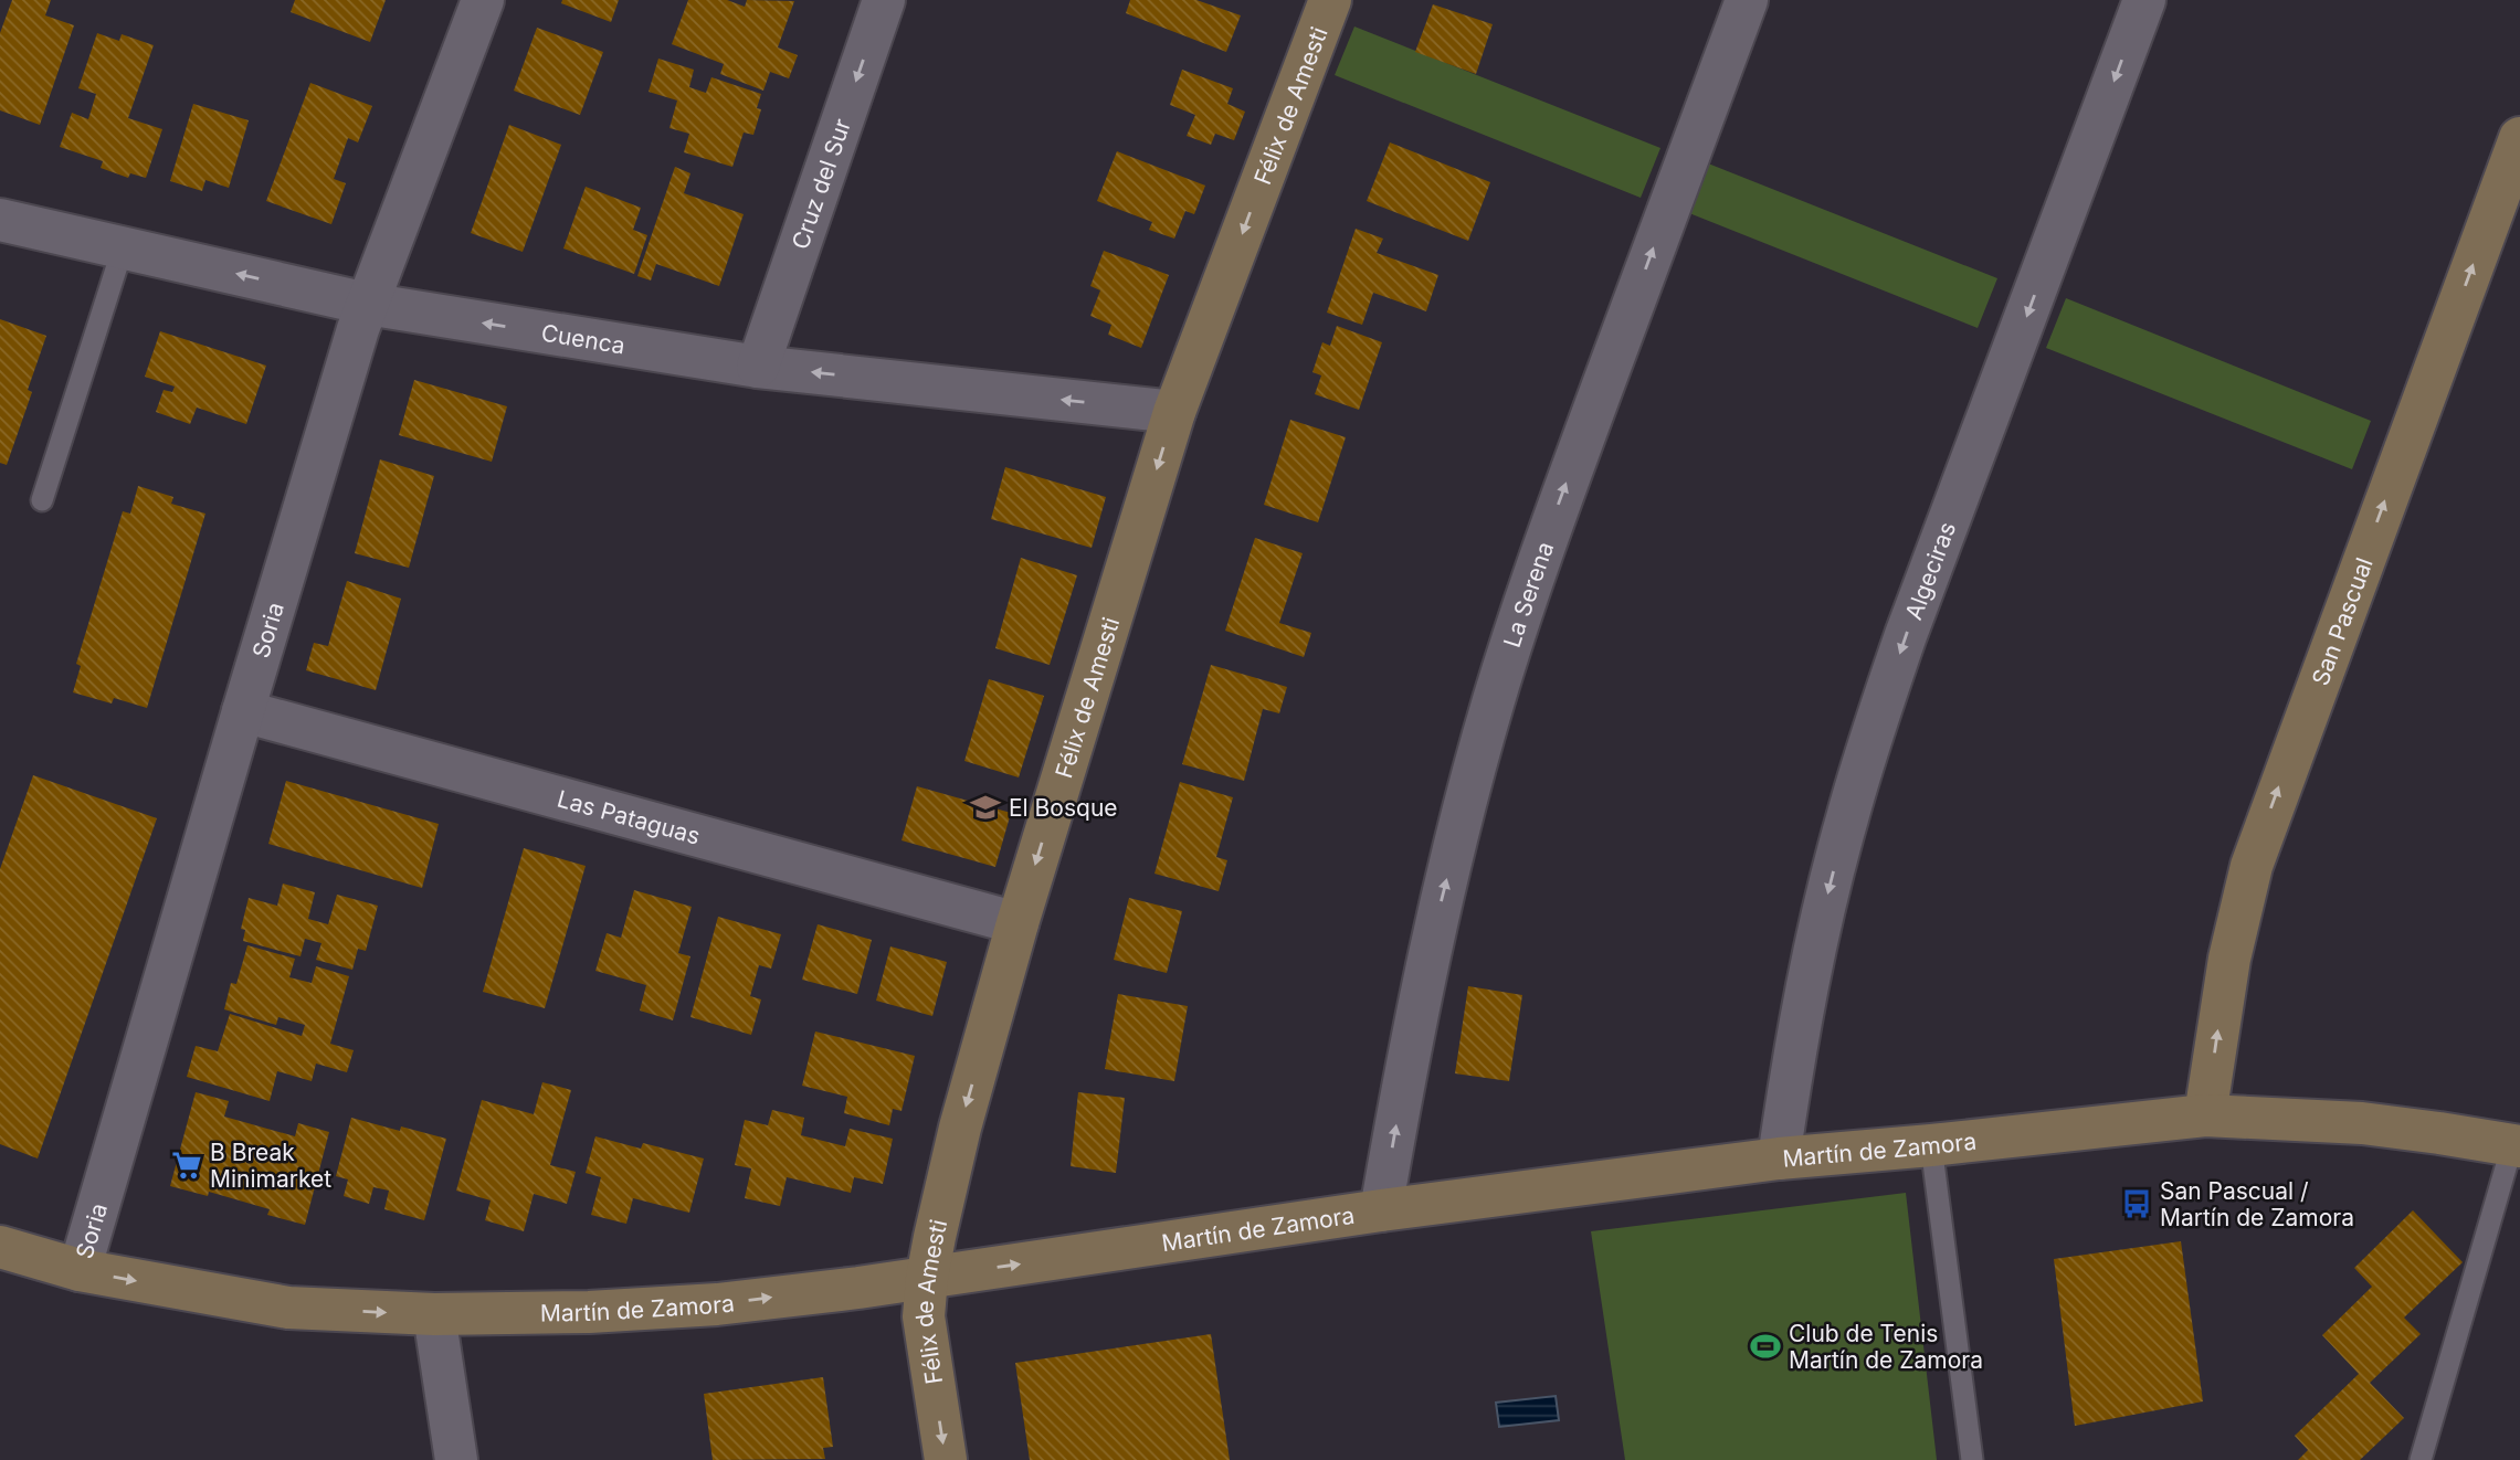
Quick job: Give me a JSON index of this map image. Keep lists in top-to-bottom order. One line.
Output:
{"streets":{"street":["Félix de Amesti","Cruz del Sur","Cuenca","Algeciras","La Serena","San Pascual","Soria","Las Pataguas","Martín de Zamora"]},"crossings":[["Félix de Amesti","Cuenca"],["Félix de Amesti","Las Pataguas"],["Félix de Amesti","Martín de Zamora"],["Cruz del Sur","Cuenca"],["Cuenca","Soria"],["Algeciras","Martín de Zamora"],["La Serena","Martín de Zamora"],["San Pascual","Martín de Zamora"],["Soria","Las Pataguas"],["Soria","Martín de Zamora"]],"one_way":["Félix de Amesti","Cruz del Sur","Cuenca","Algeciras","La Serena","San Pascual","Martín de Zamora"],"places":{"school or university":["El Bosque"],"supermarket":["B Break Minimarket"],"bus stop":["San Pascual / Martín de Zamora"],"sports":["Club de Tenis Martín de Zamora"]}}
